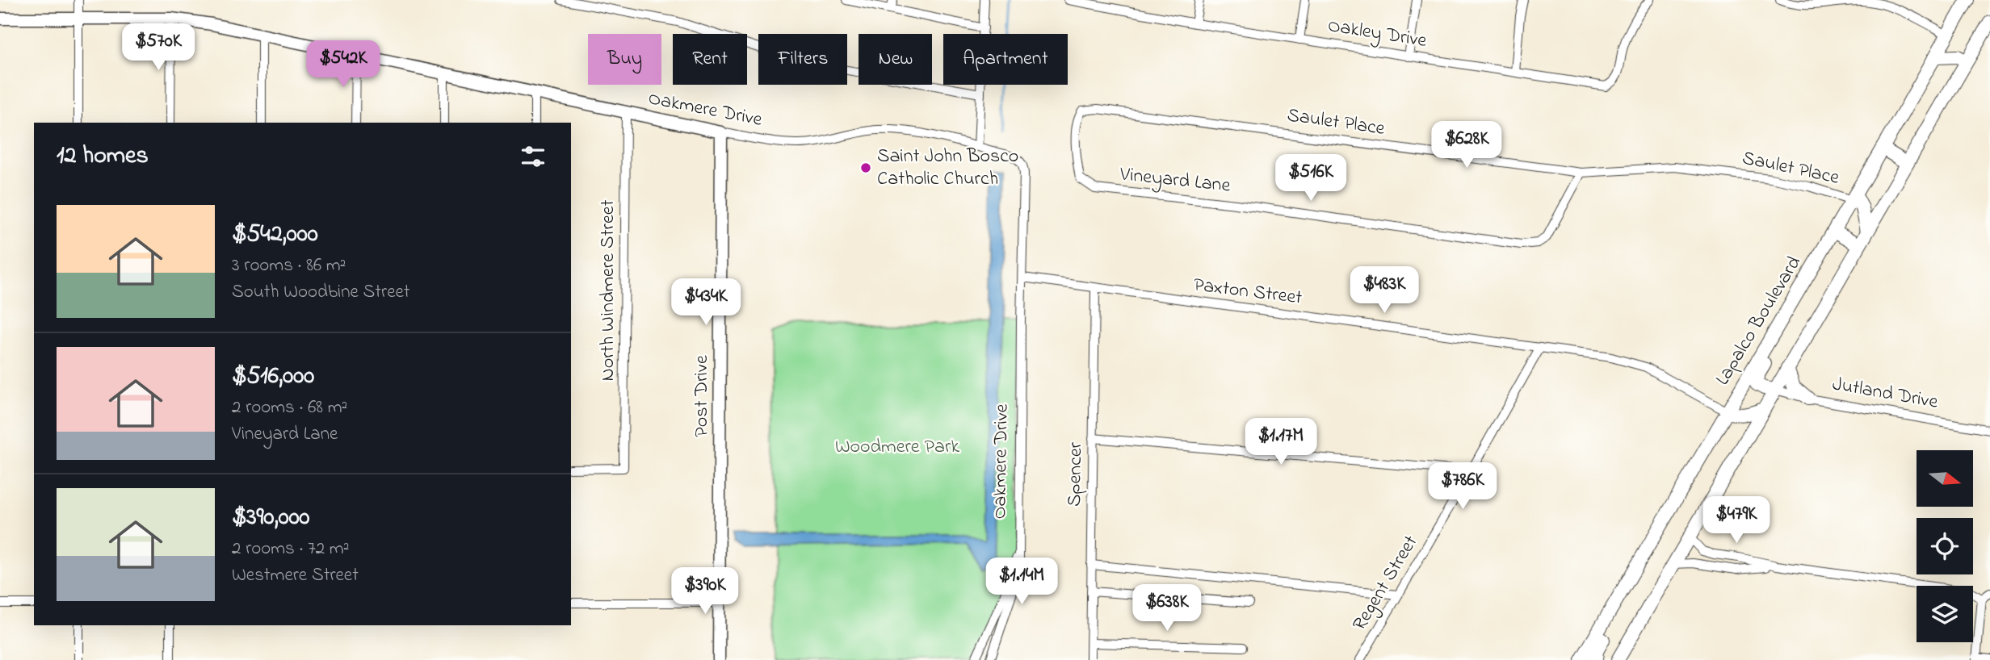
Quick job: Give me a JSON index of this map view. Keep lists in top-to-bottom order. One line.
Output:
{"streets":{"main road":["Lapalco Boulevard"],"street":["Oakley Drive","Oakmere Drive","Saulet Place","Vineyard Lane","North Windmere Street","Paxton Street","Jutland Drive","Post Drive","Spencer","Regent Street"]},"crossings":[["Oakmere Drive","North Windmere Street"],["Oakmere Drive","Paxton Street"],["Oakmere Drive","Post Drive"],["Saulet Place","Vineyard Lane"],["Saulet Place","Lapalco Boulevard"],["Paxton Street","Lapalco Boulevard"],["Paxton Street","Spencer"],["Paxton Street","Regent Street"]],"parks":["Woodmere Park"],"places":["Saint John Bosco Catholic Church"],"north":"right","page":{"price":["$570K","$542K","$628K","$516K","$483K","$434K","$1.17M","$786K","$479K","$1.14M","$390K","$638K"],"chip":["Buy","Rent","Filters","New","Apartment"],"heading":"12 homes","list":[{"name":"$542,000","note":"3 rooms · 86 m² · South Woodbine Street"},{"name":"$516,000","note":"2 rooms · 68 m² · Vineyard Lane"},{"name":"$390,000","note":"2 rooms · 72 m² · Westmere Street"}]}}
